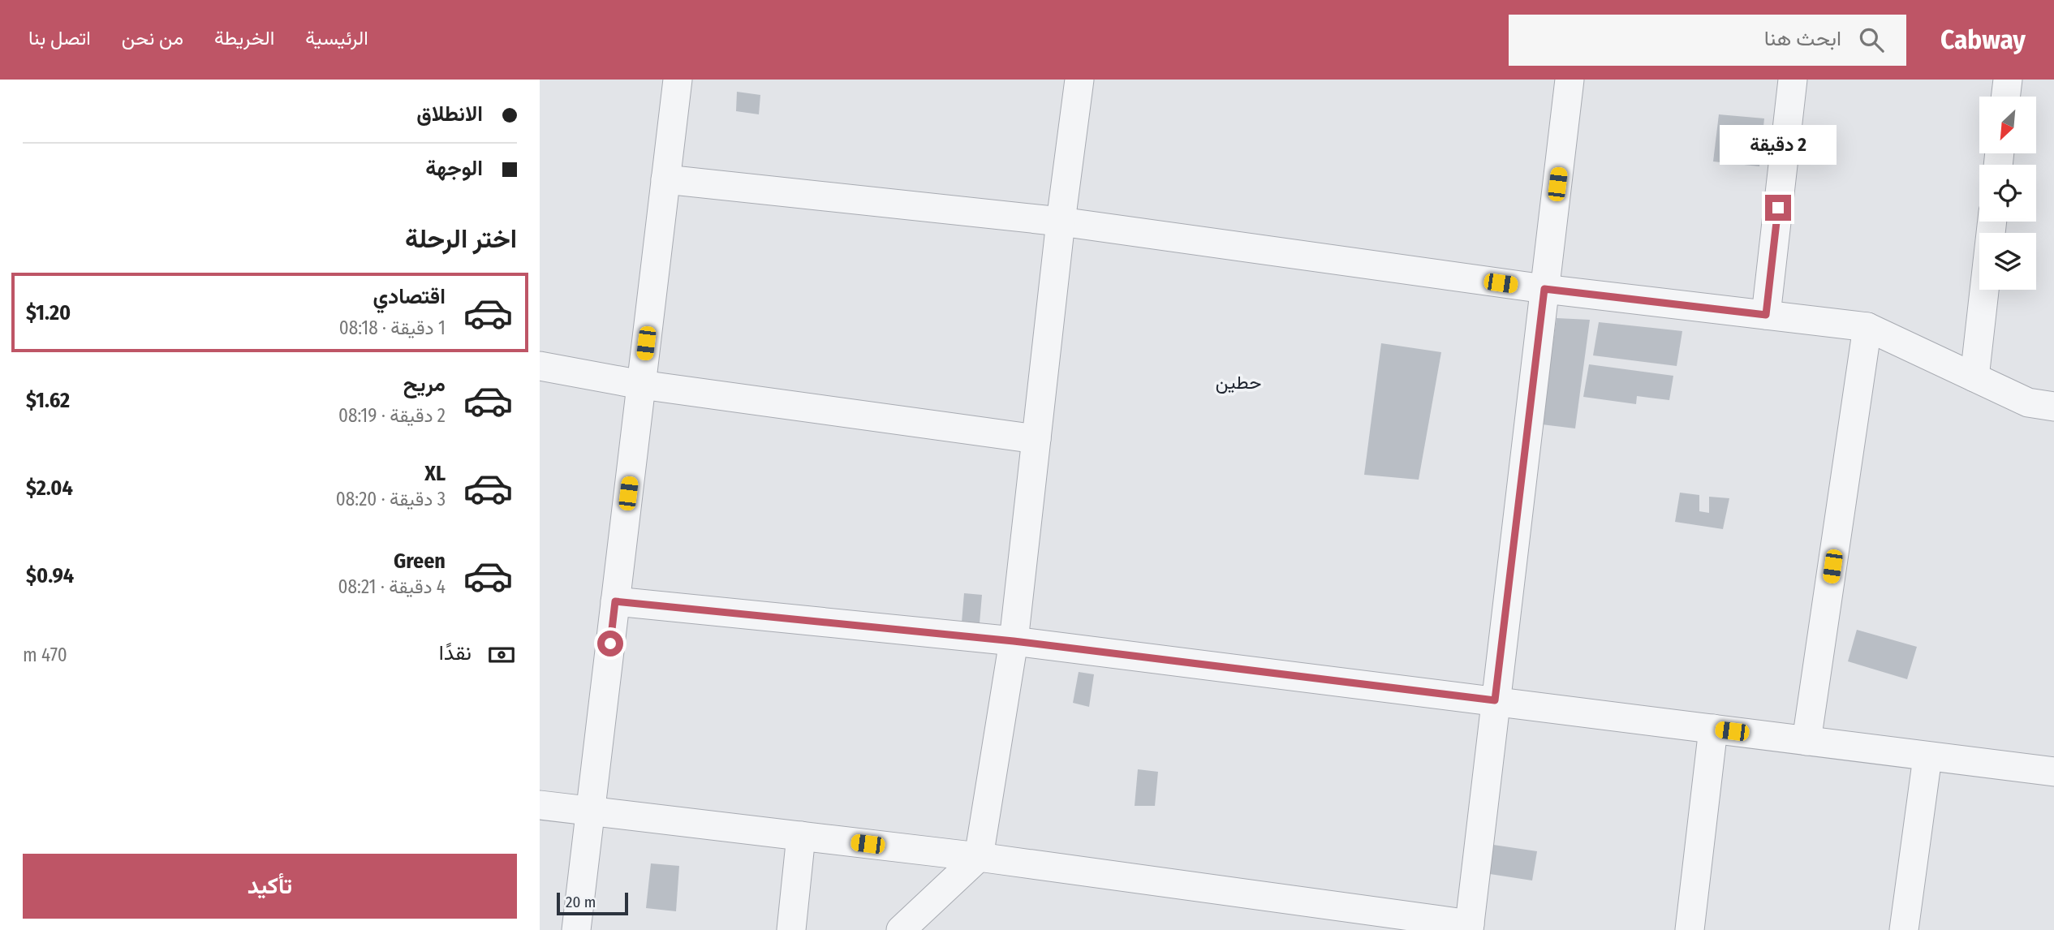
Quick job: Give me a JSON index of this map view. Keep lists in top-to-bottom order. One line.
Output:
{"districts":["حطين"],"scale_bar":"20 m","north":"bottom left","page":{"header":"Cabway","search":"ابحث هنا","nav":["الرئيسية","الخريطة","من نحن","اتصل بنا"],"banner":["الانطلاق","الوجهة"],"bubble":"2 دقيقة","heading":"اختر الرحلة","list":[{"name":"اقتصادي","note":"1 دقيقة · 08:18","value":"$1.20"},{"name":"مريح","note":"2 دقيقة · 08:19","value":"$1.62"},{"name":"XL","note":"3 دقيقة · 08:20","value":"$2.04"},{"name":"Green","note":"4 دقيقة · 08:21","value":"$0.94"}],"pay":["نقدًا","470 m"],"buttons":"تأكيد","scale":"20 m"}}
